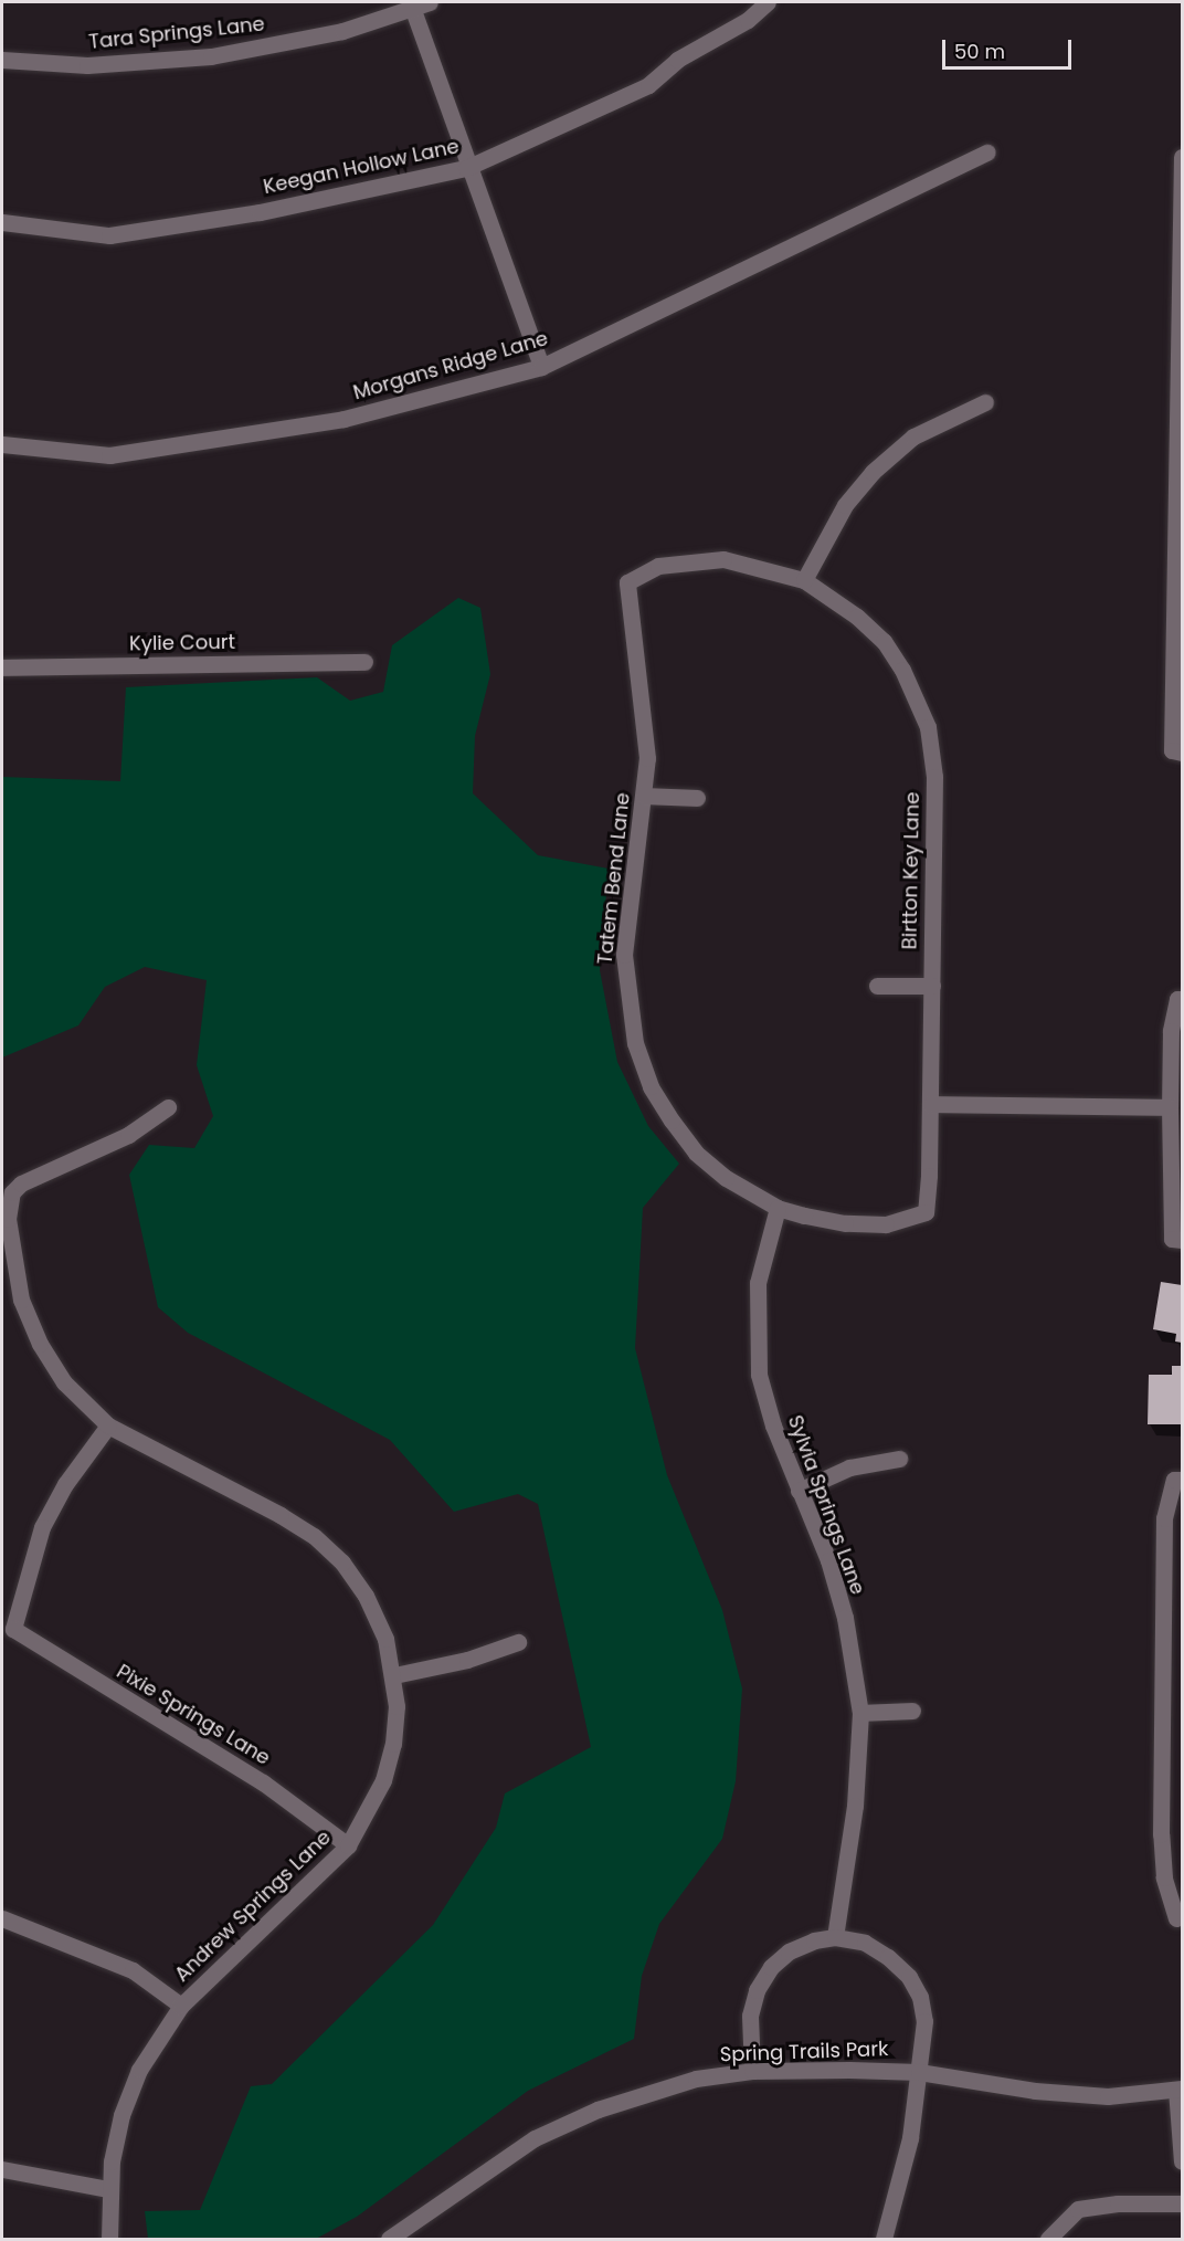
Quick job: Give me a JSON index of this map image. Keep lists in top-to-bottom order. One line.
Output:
{"streets":{"street":["Tara Springs Lane","Keegan Hollow Lane","Morgans Ridge Lane","Kylie Court","Birtton Key Lane","Tatem Bend Lane","Sylvia Springs Lane","Pixie Springs Lane","Andrew Springs Lane","Spring Trails Park"]},"crossings":[["Birtton Key Lane","Tatem Bend Lane"],["Tatem Bend Lane","Sylvia Springs Lane"],["Sylvia Springs Lane","Spring Trails Park"],["Pixie Springs Lane","Andrew Springs Lane"]],"scale_bar":"50 m"}
